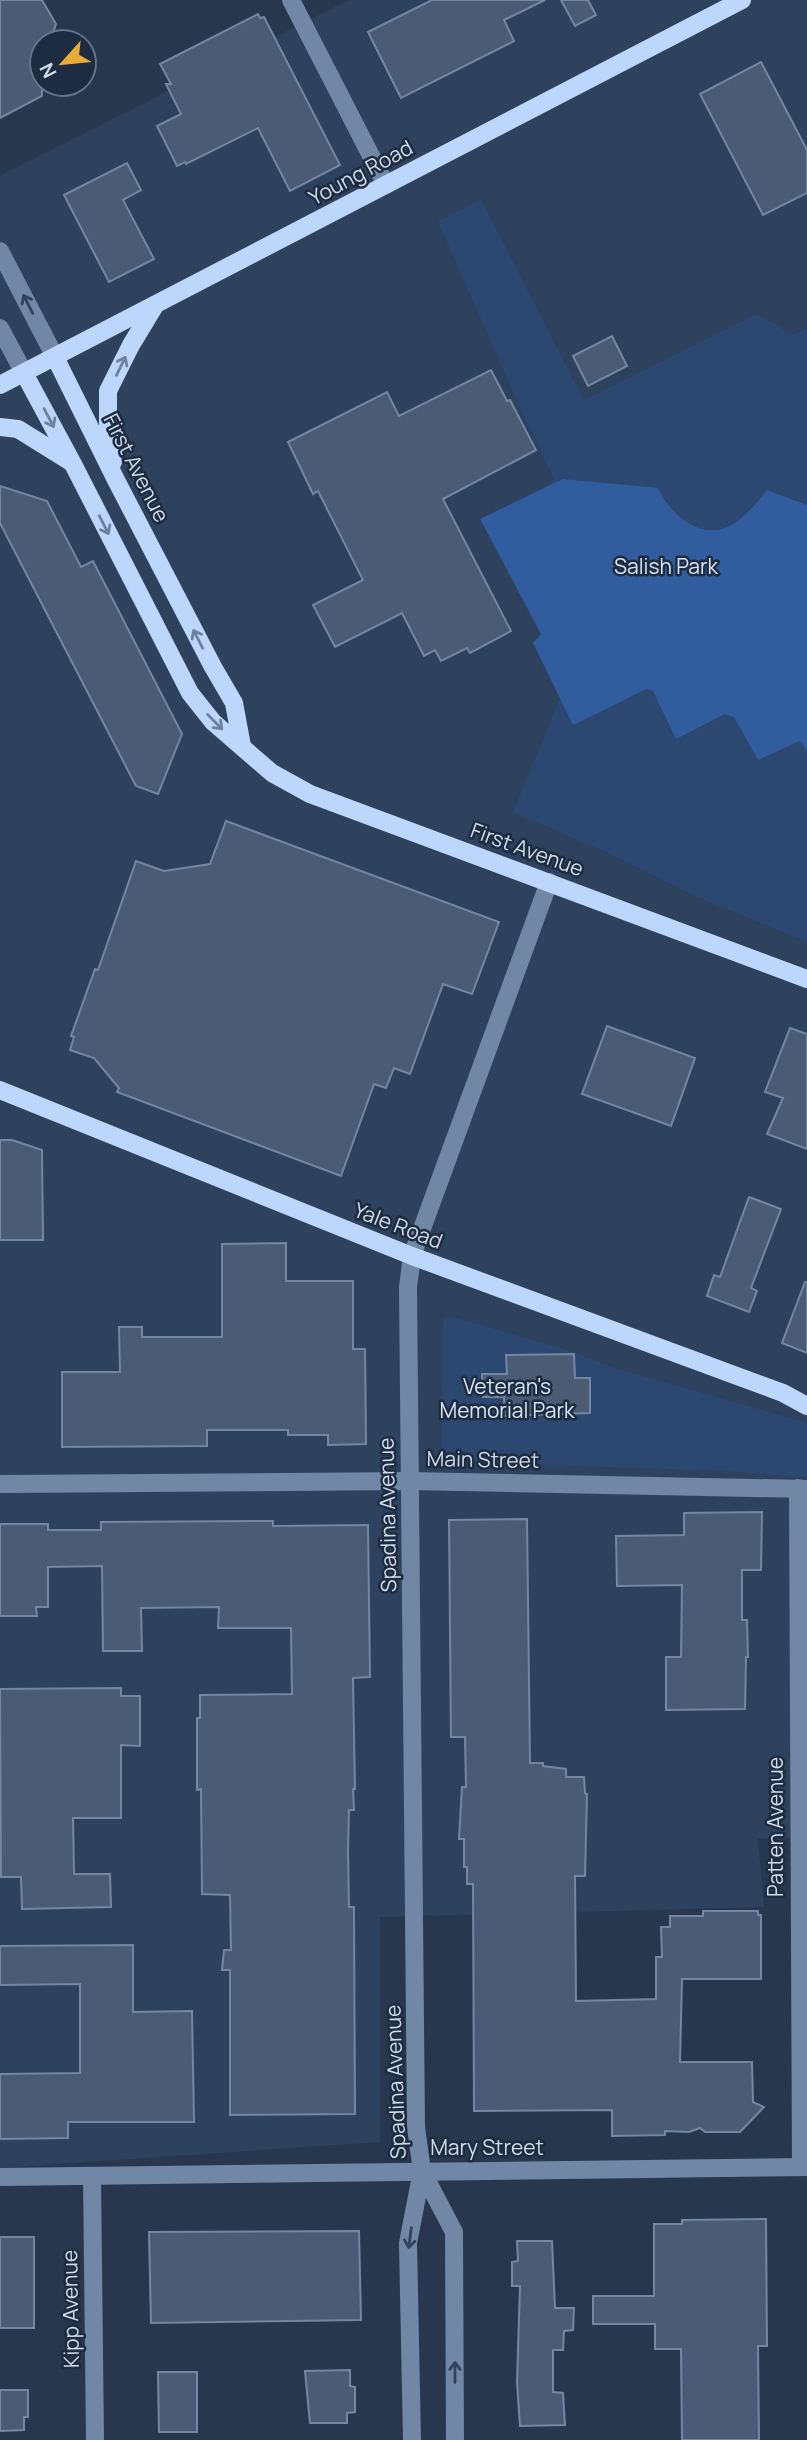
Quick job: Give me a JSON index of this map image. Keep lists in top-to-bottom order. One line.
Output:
{"streets":{"main road":["Young Road","First Avenue","Yale Road"],"street":["Main Street","Spadina Avenue","Patten Avenue","Mary Street","Kipp Avenue"]},"crossings":[["Young Road","First Avenue"],["First Avenue","Spadina Avenue"],["Yale Road","Spadina Avenue"],["Main Street","Spadina Avenue"],["Main Street","Patten Avenue"],["Spadina Avenue","Mary Street"],["Patten Avenue","Mary Street"],["Mary Street","Kipp Avenue"]],"parks":["Salish Park","Veteran's Memorial Park"],"north":"bottom left"}
